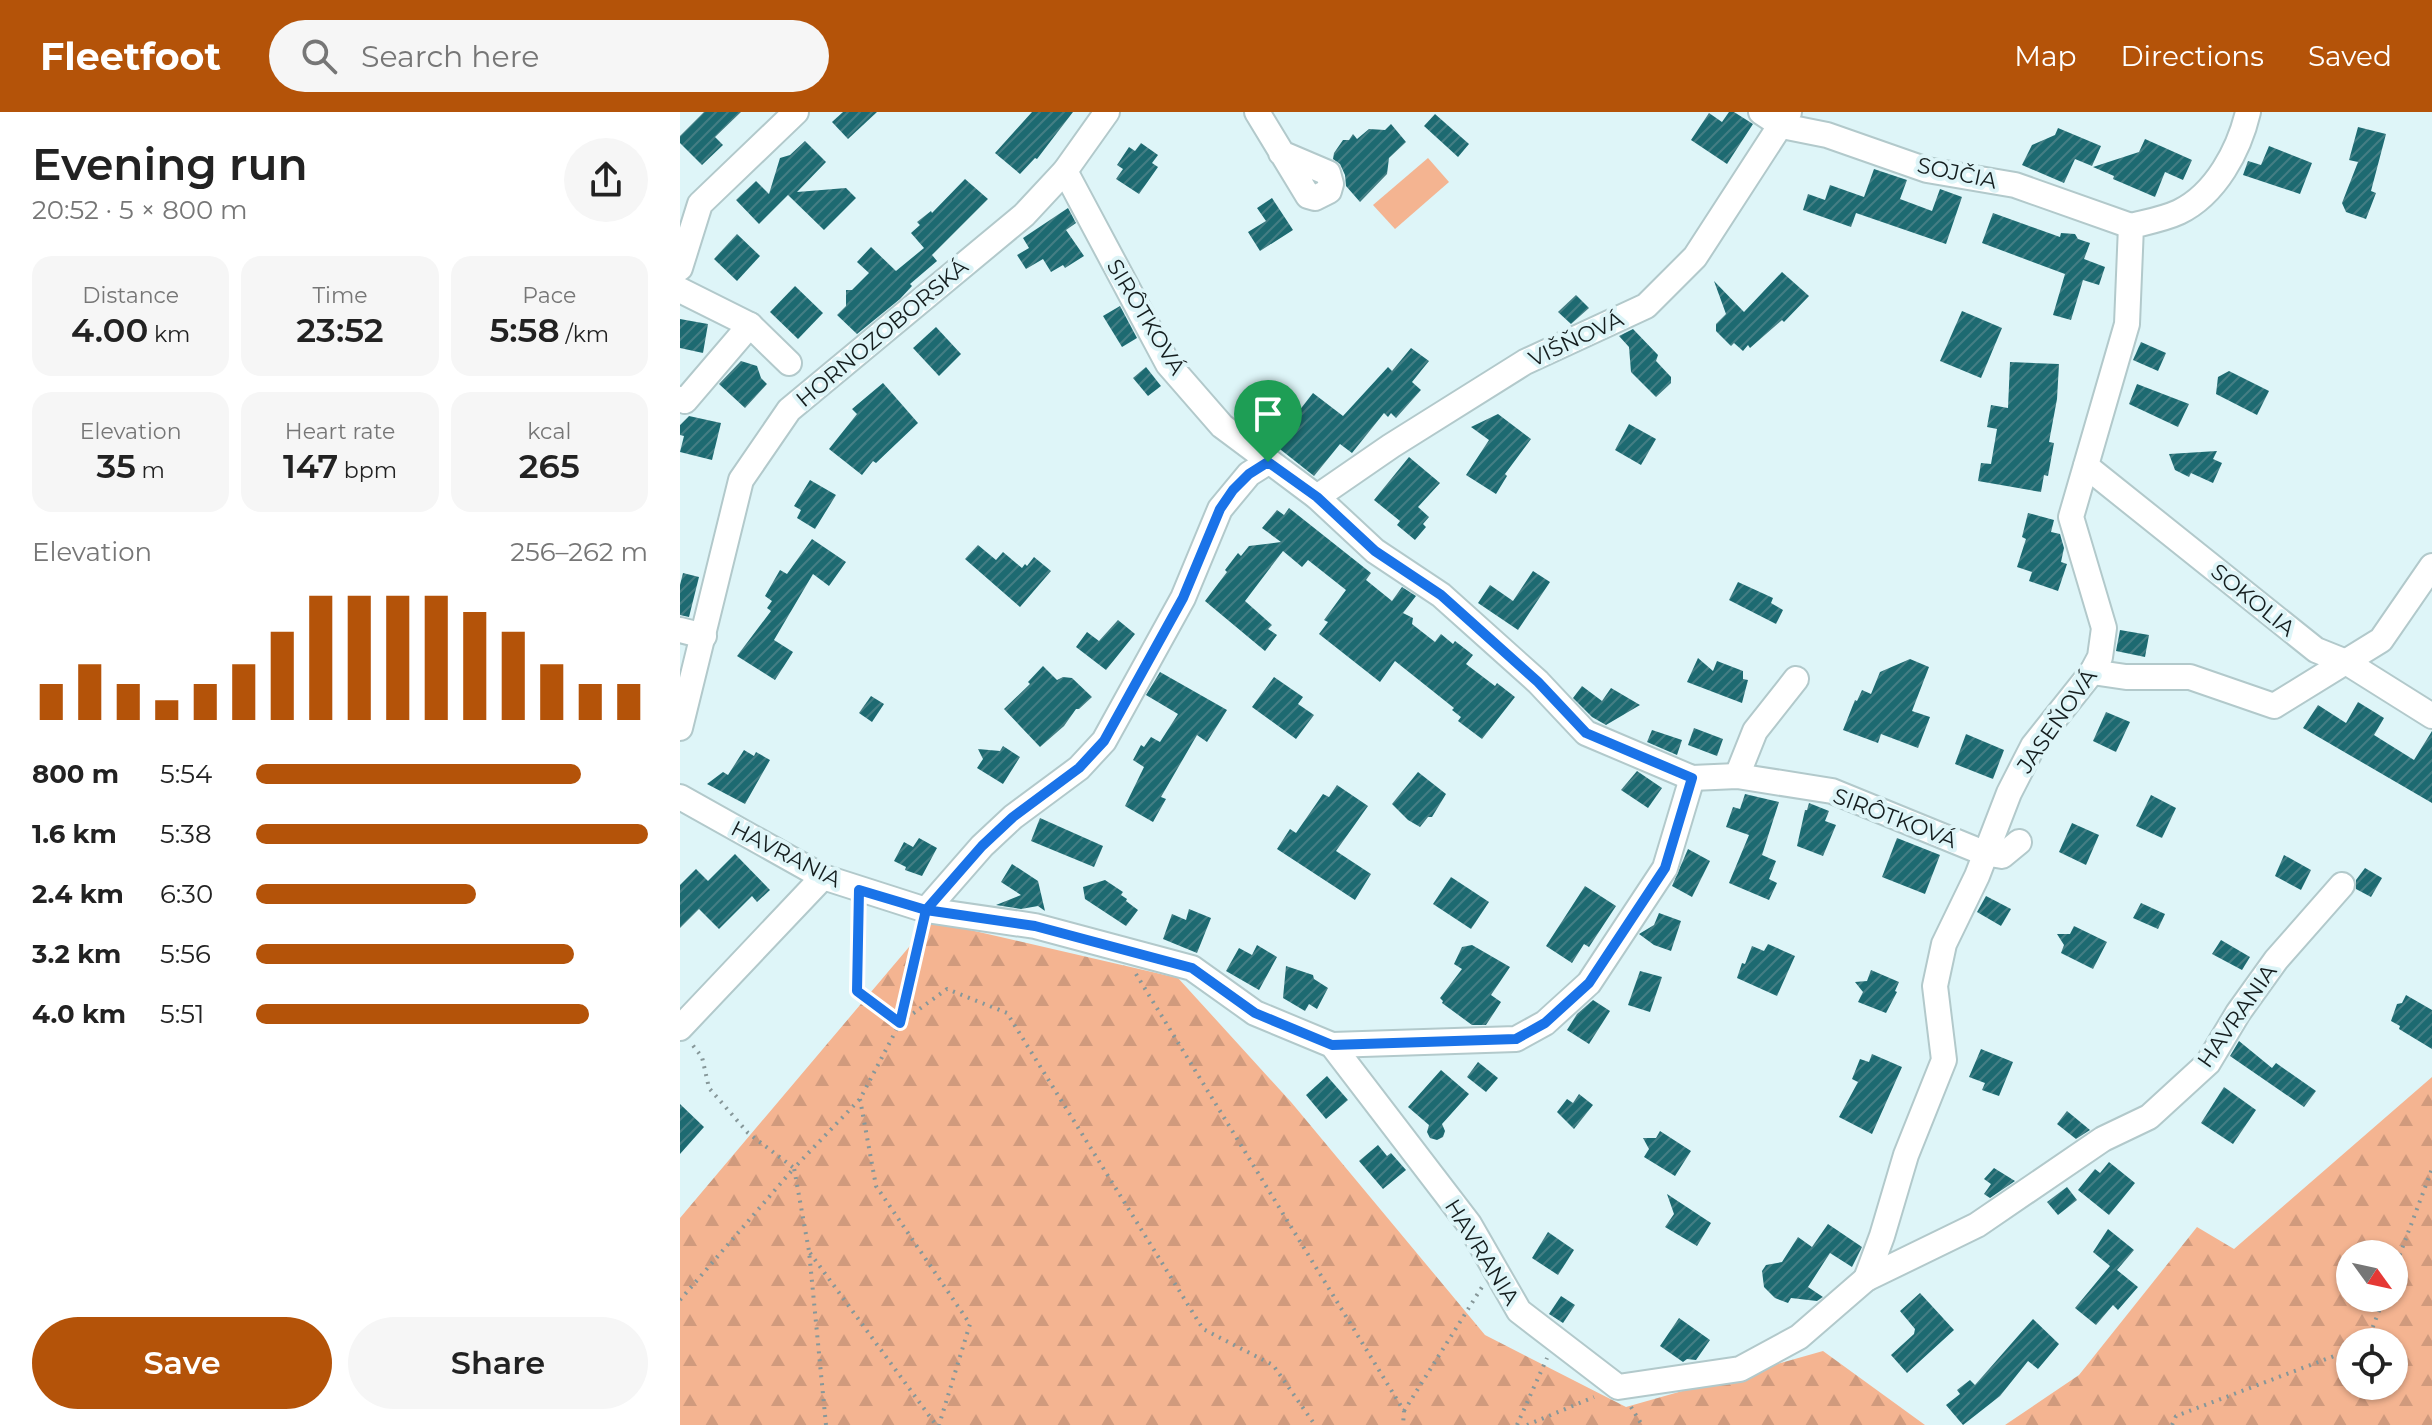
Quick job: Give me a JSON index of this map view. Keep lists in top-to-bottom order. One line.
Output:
{"streets":{"street":["SOJČIA","SIRÔTKOVÁ","HORNOZOBORSKÁ","VIŠŇOVÁ","SOKOLIA","JASEŇOVÁ","HAVRANIA"]},"crossings":[["SOJČIA","VIŠŇOVÁ"],["SOJČIA","JASEŇOVÁ"],["SIRÔTKOVÁ","HORNOZOBORSKÁ"],["SIRÔTKOVÁ","VIŠŇOVÁ"],["SIRÔTKOVÁ","JASEŇOVÁ"],["SOKOLIA","JASEŇOVÁ"],["JASEŇOVÁ","HAVRANIA"]],"north":"bottom right","page":{"header":"Fleetfoot","search":"Search here","nav":["Map","Directions","Saved"],"heading":["Evening run","20:52 · 5 × 800 m"],"stats":[["Distance","4.00 km"],["Time","23:52"],["Pace","5:58 /km"],["Elevation","35 m"],["Heart rate","147 bpm"],["kcal","265"]],"chart":["Elevation","256–262 m"],"list":[{"name":"800 m","note":"5:54"},{"name":"1.6 km","note":"5:38"},{"name":"2.4 km","note":"6:30"},{"name":"3.2 km","note":"5:56"},{"name":"4.0 km","note":"5:51"}],"buttons":["Save","Share"]}}
